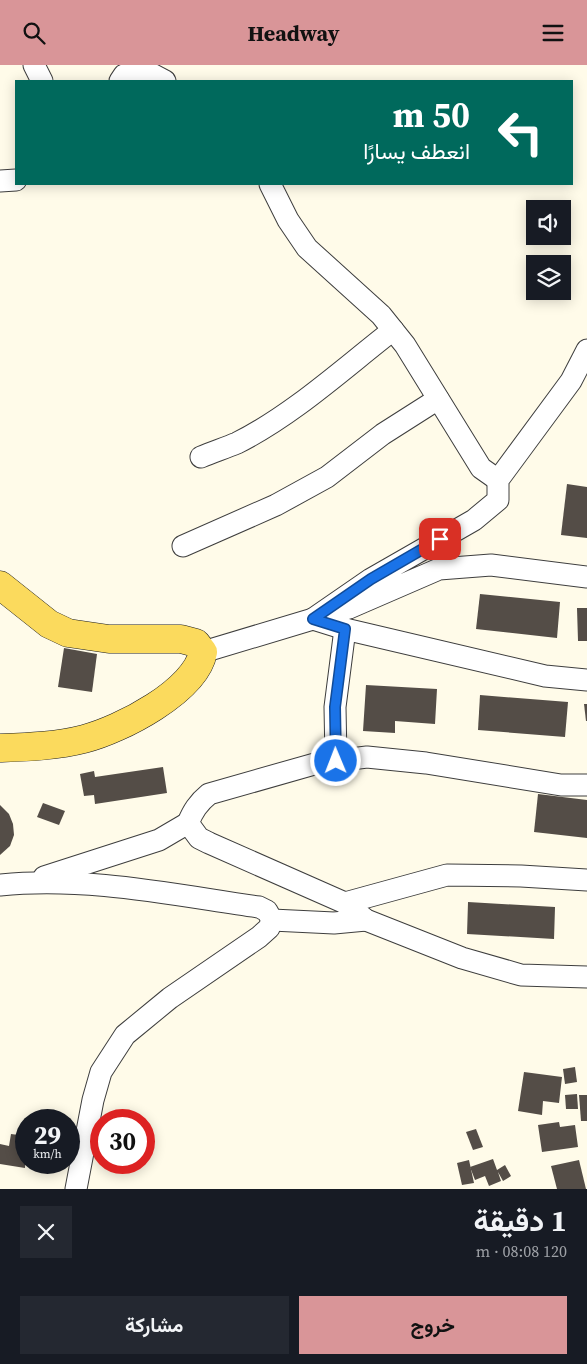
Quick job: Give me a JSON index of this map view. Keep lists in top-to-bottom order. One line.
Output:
{"page":{"header":"Headway","turn":["50 m","انعطف يسارًا"],"speed":"29 km/h","limit":"30","heading":["1 دقيقة","120 m · 08:08"],"buttons":["خروج","مشاركة"]}}
